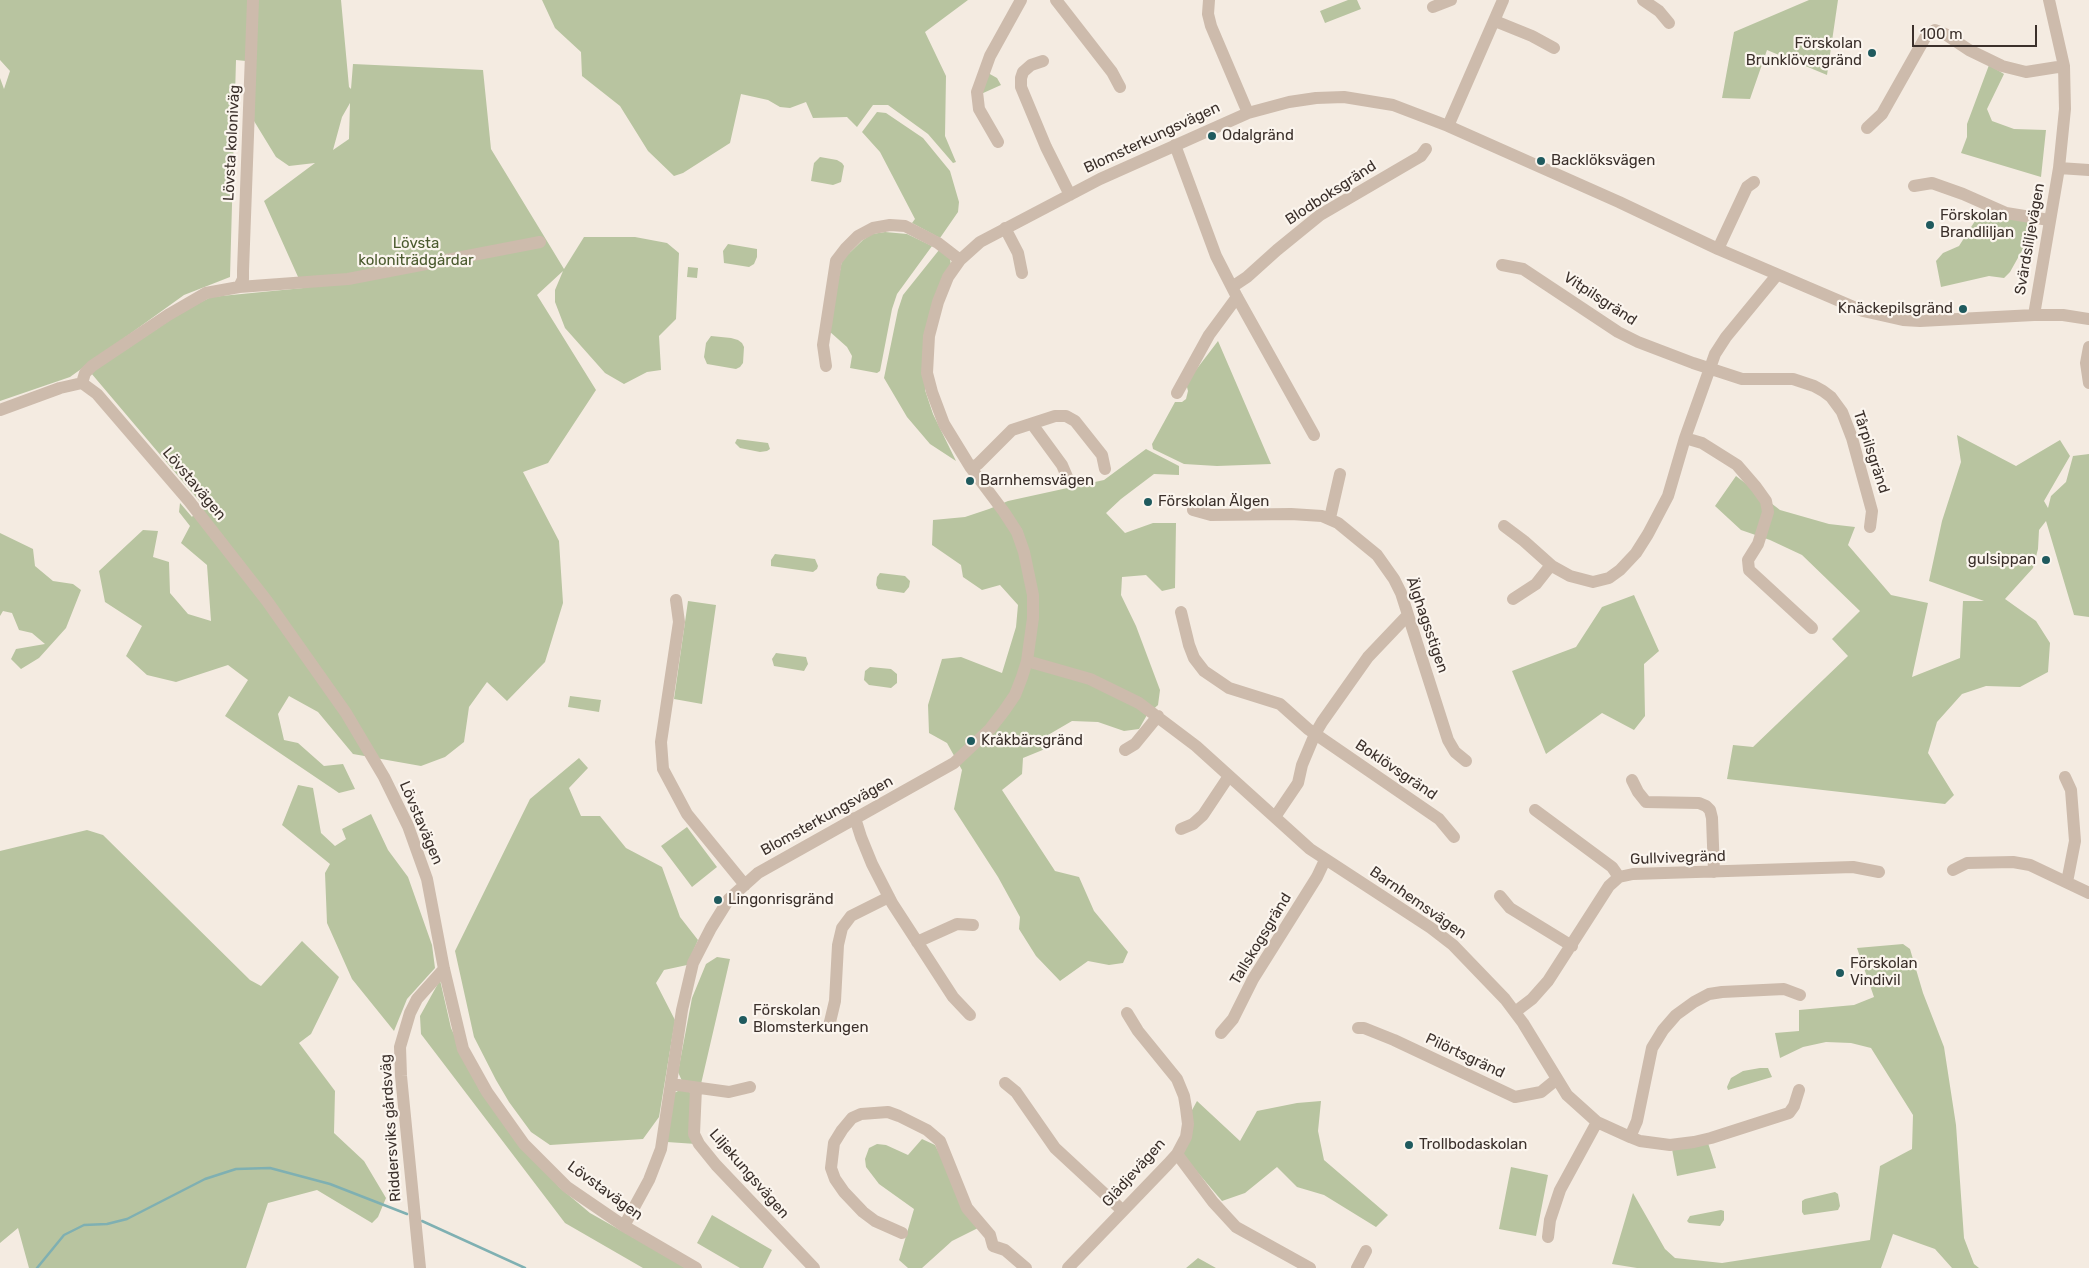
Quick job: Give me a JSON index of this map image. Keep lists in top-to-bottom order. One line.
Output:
{"streets":{"street":["Blomsterkungsvägen","Lövsta koloniväg","Blodboksgränd","Svärdsliljevägen","Vitpilsgränd","Tårpilsgränd","Lövstavägen","Älghagsstigen","Boklövsgränd","Gullvivegränd","Barnhemsvägen","Tallskogsgränd","Pilörtsgränd","Riddersviks gårdsväg","Glädjevägen","Liljekungsvägen"]},"crossings":[["Blomsterkungsvägen","Svärdsliljevägen"],["Blomsterkungsvägen","Lövstavägen"],["Blomsterkungsvägen","Barnhemsvägen"],["Vitpilsgränd","Tårpilsgränd"],["Lövstavägen","Riddersviks gårdsväg"],["Gullvivegränd","Barnhemsvägen"],["Barnhemsvägen","Tallskogsgränd"],["Barnhemsvägen","Pilörtsgränd"]],"parks":["Lövsta koloniträdgårdar"],"places":["Förskolan Brunklövergränd","Odalgränd","Backlöksvägen","Förskolan Brandliljan","Knäckepilsgränd","Barnhemsvägen","Förskolan Älgen","gulsippan","Kråkbärsgränd","Lingonrisgränd","Förskolan Vindivil","Förskolan Blomsterkungen","Trollbodaskolan"],"scale_bar":"100 m"}
